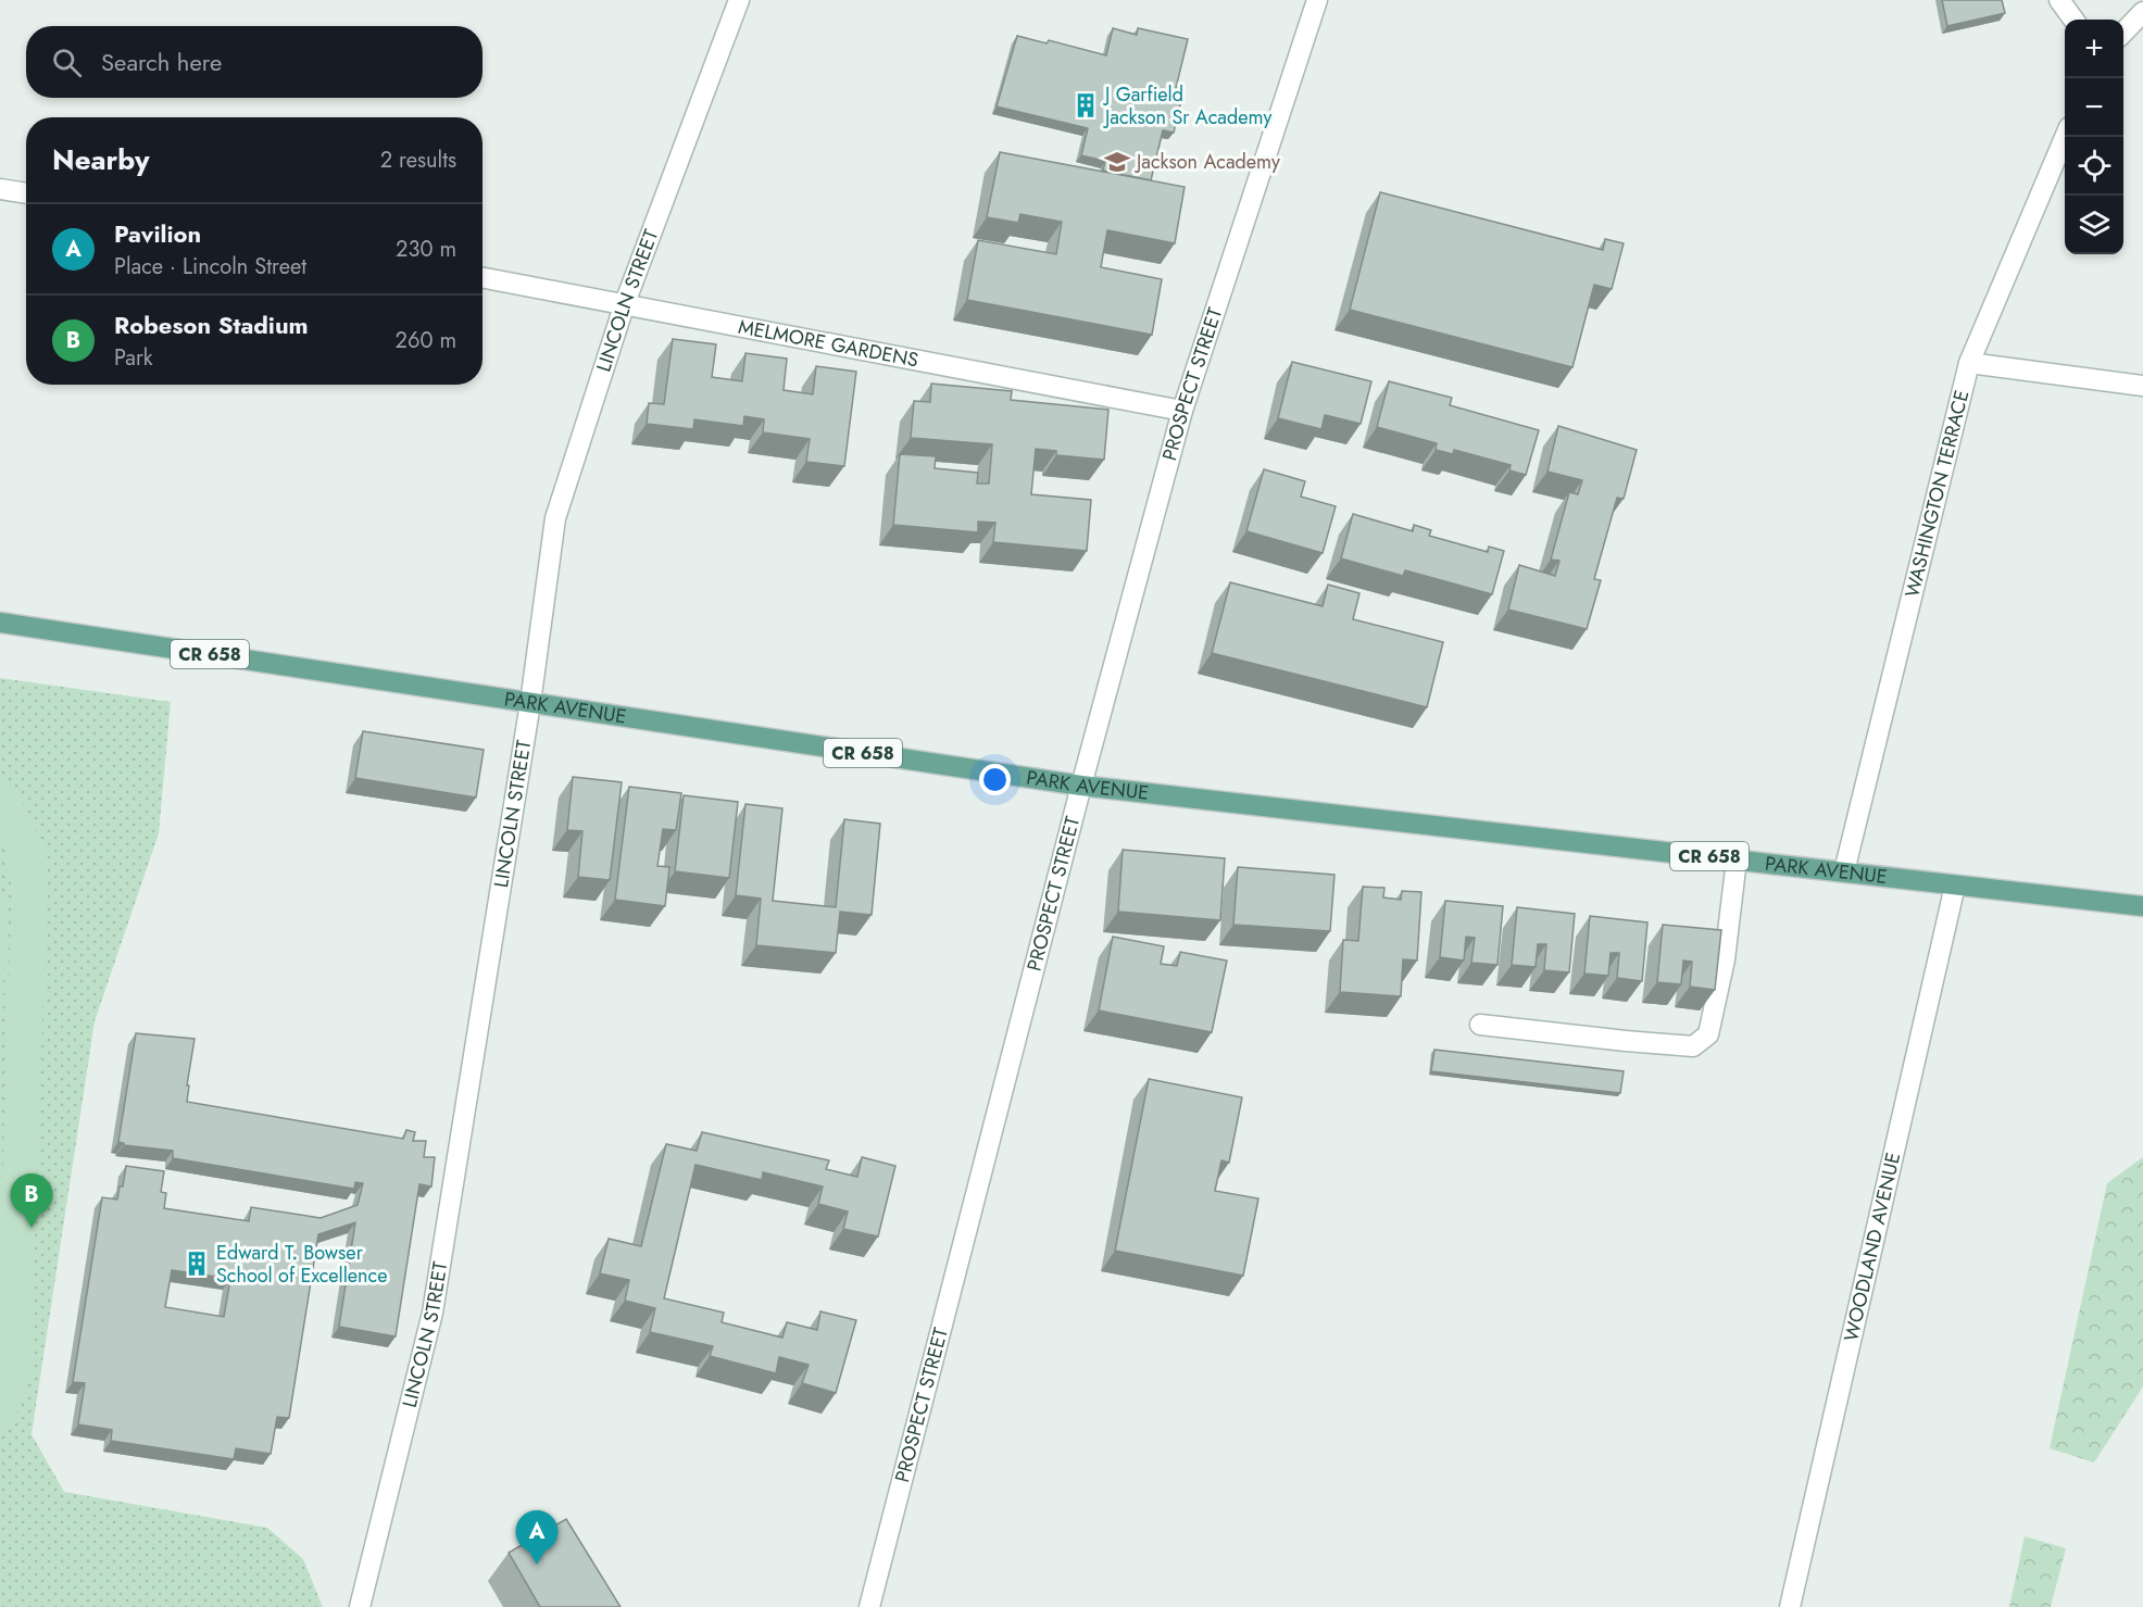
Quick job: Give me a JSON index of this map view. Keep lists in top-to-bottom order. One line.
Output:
{"streets":{"main road":["CR 658","PARK AVENUE"],"street":["LINCOLN STREET","MELMORE GARDENS","PROSPECT STREET","WASHINGTON TERRACE","WOODLAND AVENUE"]},"crossings":[["LINCOLN STREET","MELMORE GARDENS"],["LINCOLN STREET","PARK AVENUE"],["MELMORE GARDENS","PROSPECT STREET"],["PROSPECT STREET","PARK AVENUE"],["WASHINGTON TERRACE","PARK AVENUE"],["PARK AVENUE","WOODLAND AVENUE"]],"places":{"building":["J Garfield Jackson Sr Academy","Edward T. Bowser School of Excellence"],"school or university":["Jackson Academy"]},"page":{"map_buttons":["+","−"],"search":"Search here","heading":["Nearby","2 results"],"list":[{"mark":"A","name":"Pavilion","note":"Place · Lincoln Street","value":"230 m"},{"mark":"B","name":"Robeson Stadium","note":"Park","value":"260 m"}],"pins":["B","A"]}}
